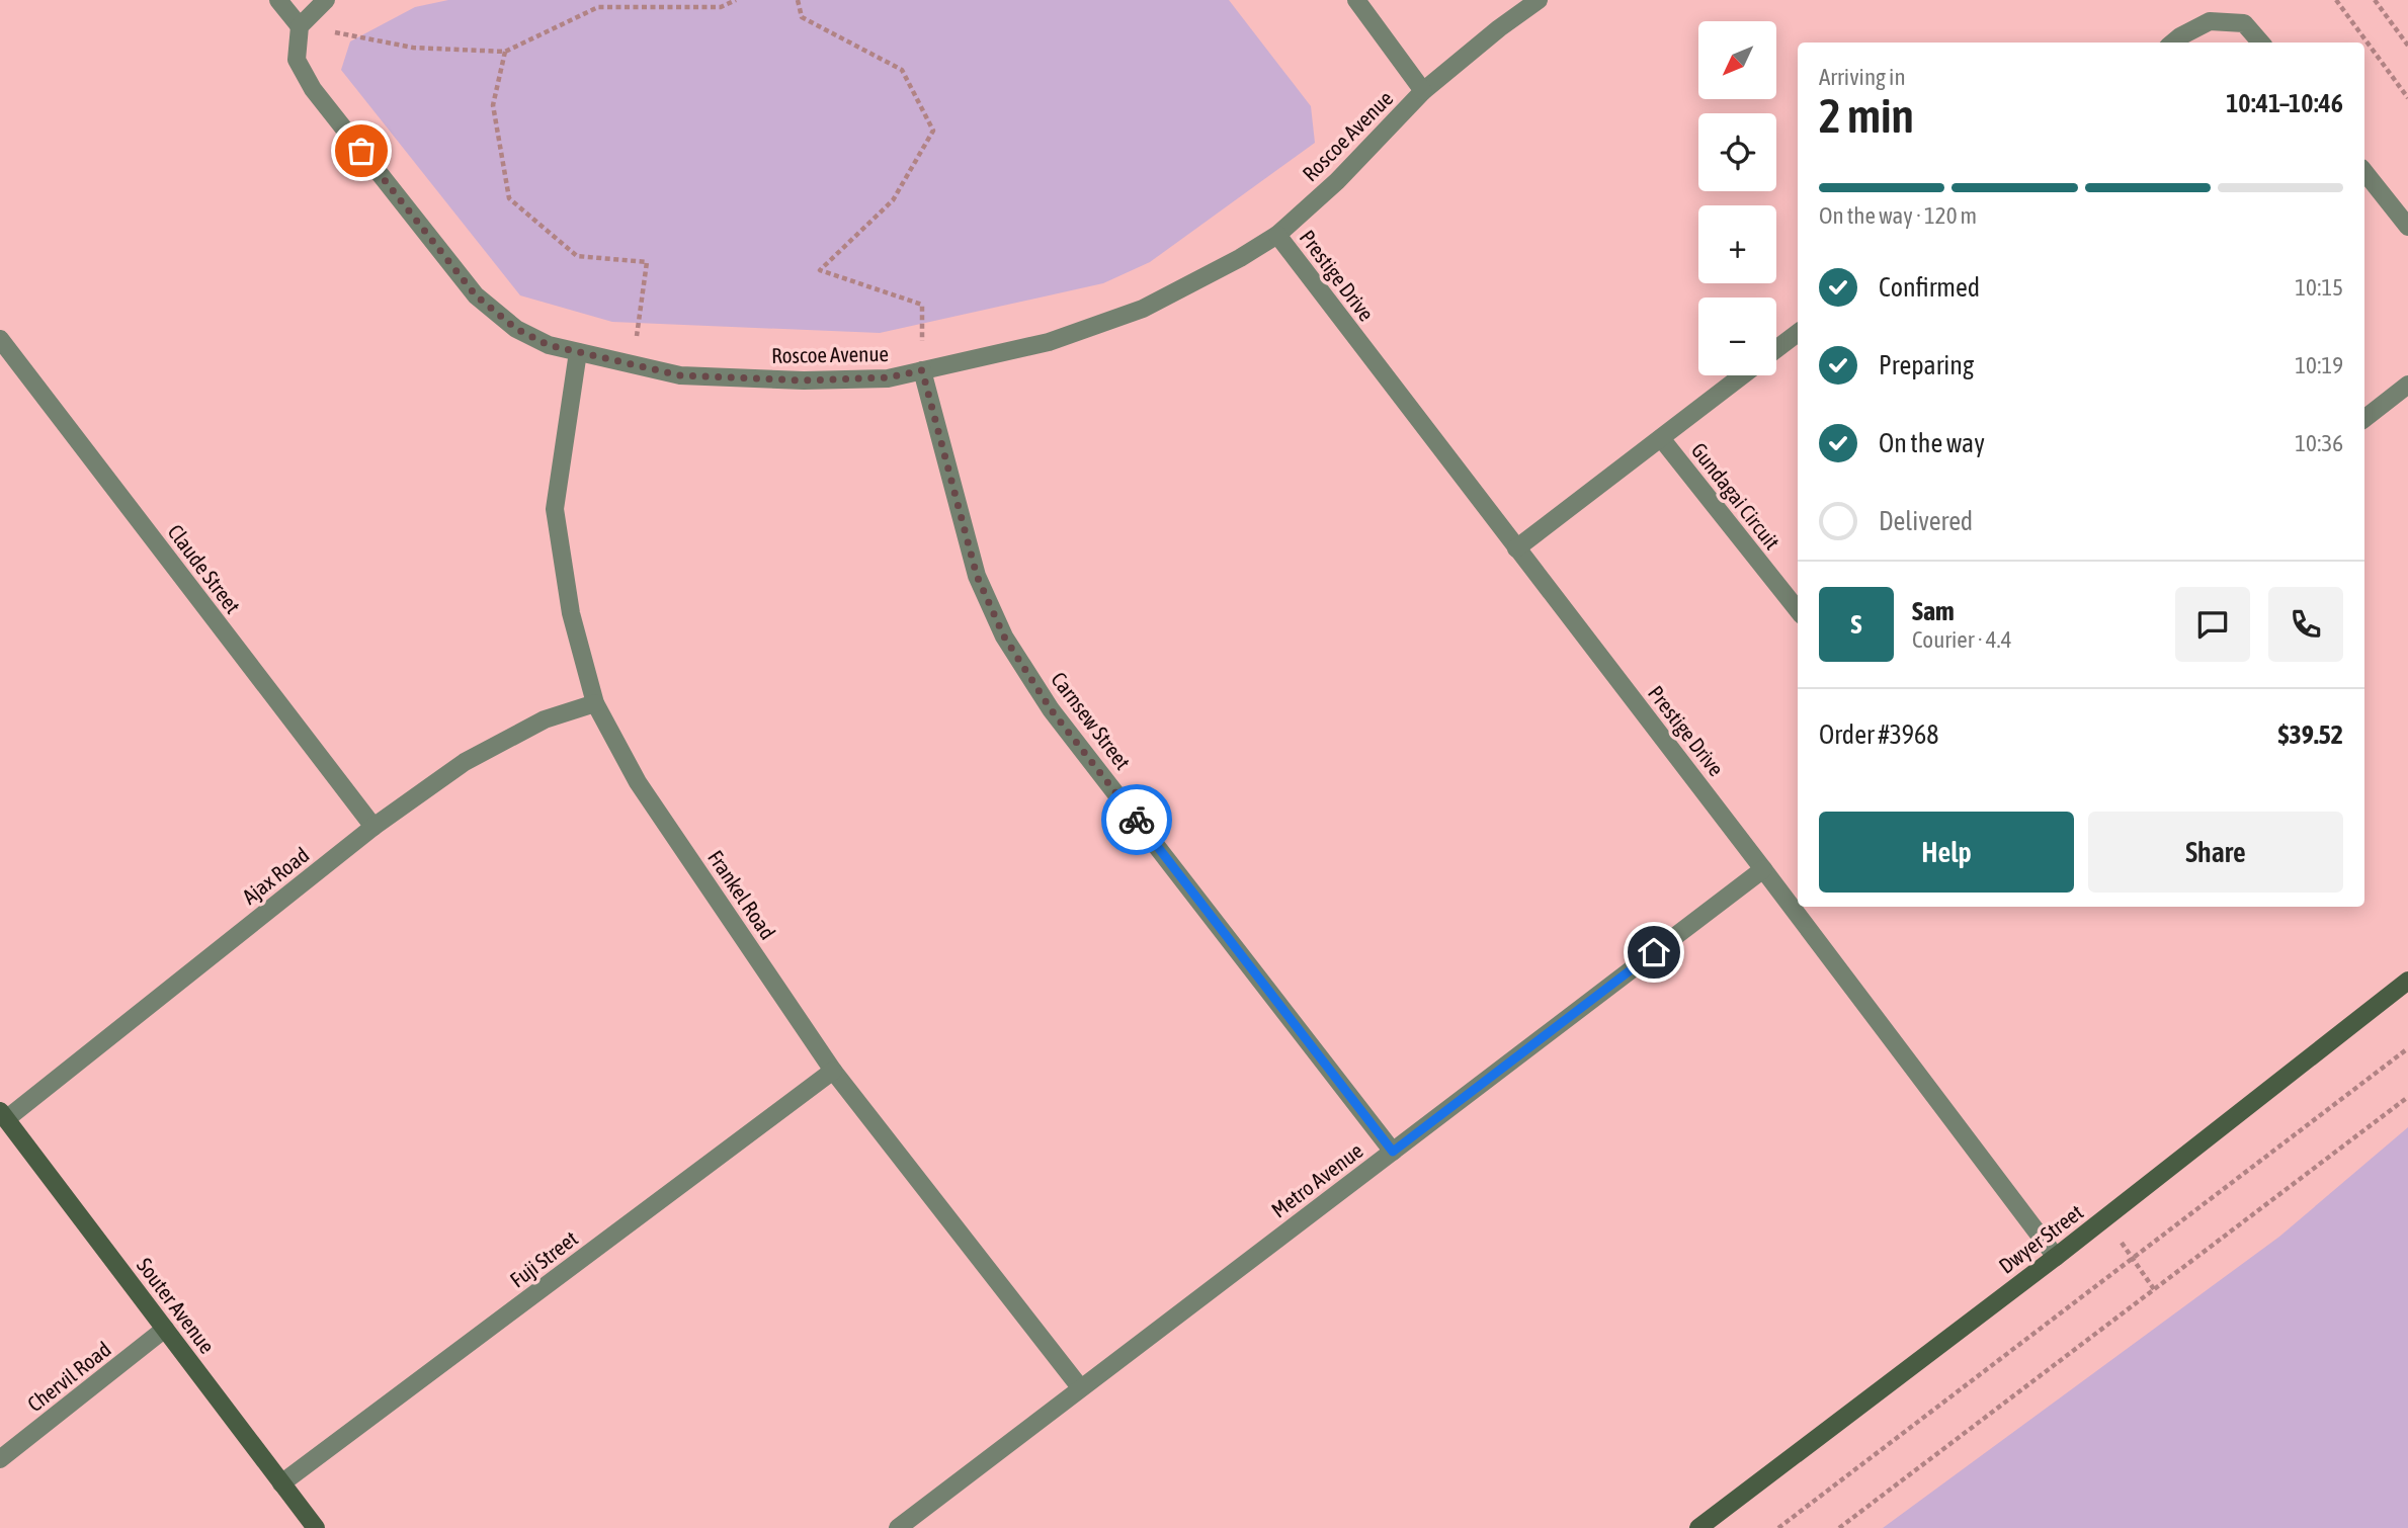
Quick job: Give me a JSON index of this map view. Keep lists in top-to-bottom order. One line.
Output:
{"streets":{"street":["Roscoe Avenue","Prestige Drive","Gundagai Circuit","Claude Street","Carnsew Street","Ajax Road","Frankel Road","Metro Avenue","Dwyer Street","Fuji Street","Souter Avenue","Chervil Road"]},"crossings":[["Roscoe Avenue","Prestige Drive"],["Roscoe Avenue","Carnsew Street"],["Roscoe Avenue","Frankel Road"],["Prestige Drive","Gundagai Circuit"],["Prestige Drive","Metro Avenue"],["Prestige Drive","Dwyer Street"],["Claude Street","Ajax Road"],["Carnsew Street","Metro Avenue"],["Ajax Road","Frankel Road"],["Ajax Road","Souter Avenue"],["Frankel Road","Metro Avenue"],["Frankel Road","Fuji Street"],["Fuji Street","Souter Avenue"],["Souter Avenue","Chervil Road"]],"north":"bottom left","page":{"map_buttons":["+","−"],"heading":["2 min","Arriving in","10:41–10:46"],"panel":["Sam","Courier · 4.4","Order #3968","$39.52"],"bar":"On the way · 120 m","list":[["Confirmed","10:15"],["Preparing","10:19"],["On the way","10:36"],"Delivered"],"round":"S","buttons":["Help","Share"]}}
